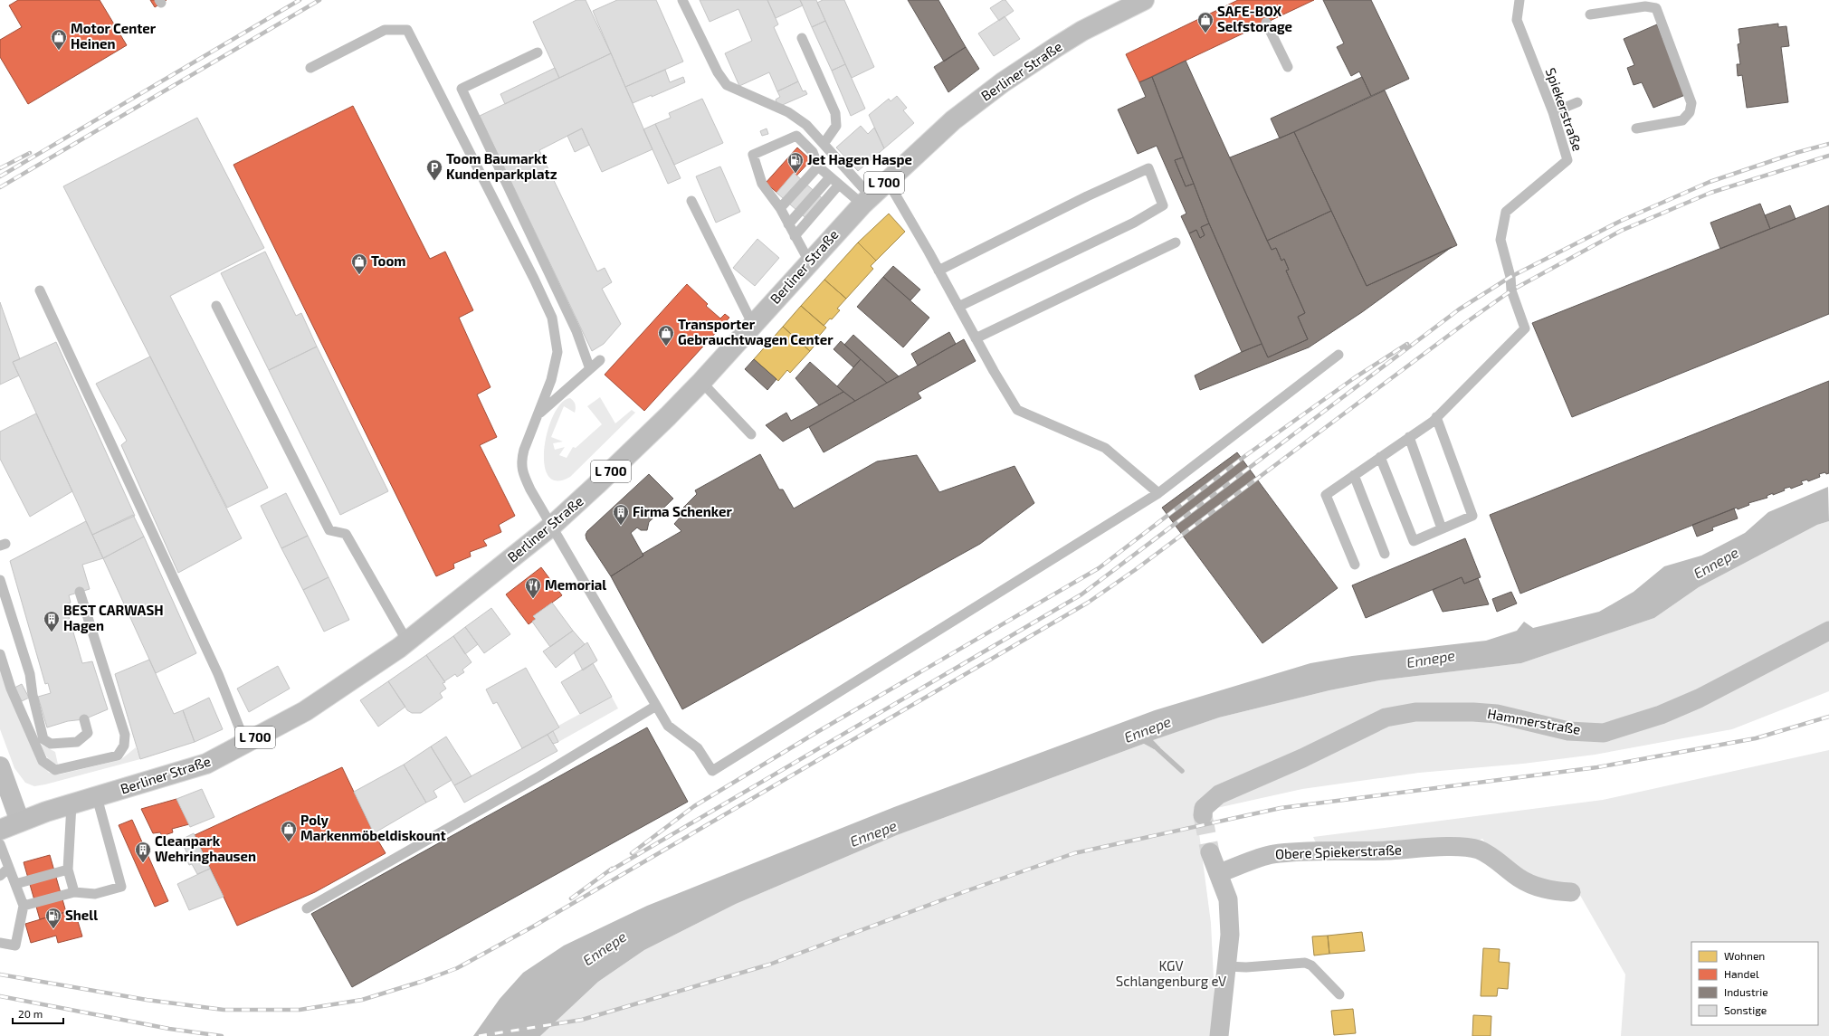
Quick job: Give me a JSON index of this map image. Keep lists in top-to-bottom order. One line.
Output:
{"streets":{"main road":["Berliner Straße","L 700"],"street":["Hammerstraße","Obere Spiekerstraße"],"lane":["Spiekerstraße"]},"water":["Ennepe"],"parks":["KGV Schlangenburg eV"],"places":{"shop":["SAFE-BOX Selfstorage","Motor Center Heinen","Toom","Transporter Gebrauchtwagen Center","Poly Markenmöbeldiskount"],"fuel station":["Jet Hagen Haspe","Shell"],"parking":["Toom Baumarkt Kundenparkplatz"],"building":["Firma Schenker","BEST CARWASH Hagen","Cleanpark Wehringhausen"],"restaurant":["Memorial"]},"legend":["Wohnen","Handel","Industrie","Sonstige"],"scale_bar":"20 m"}
